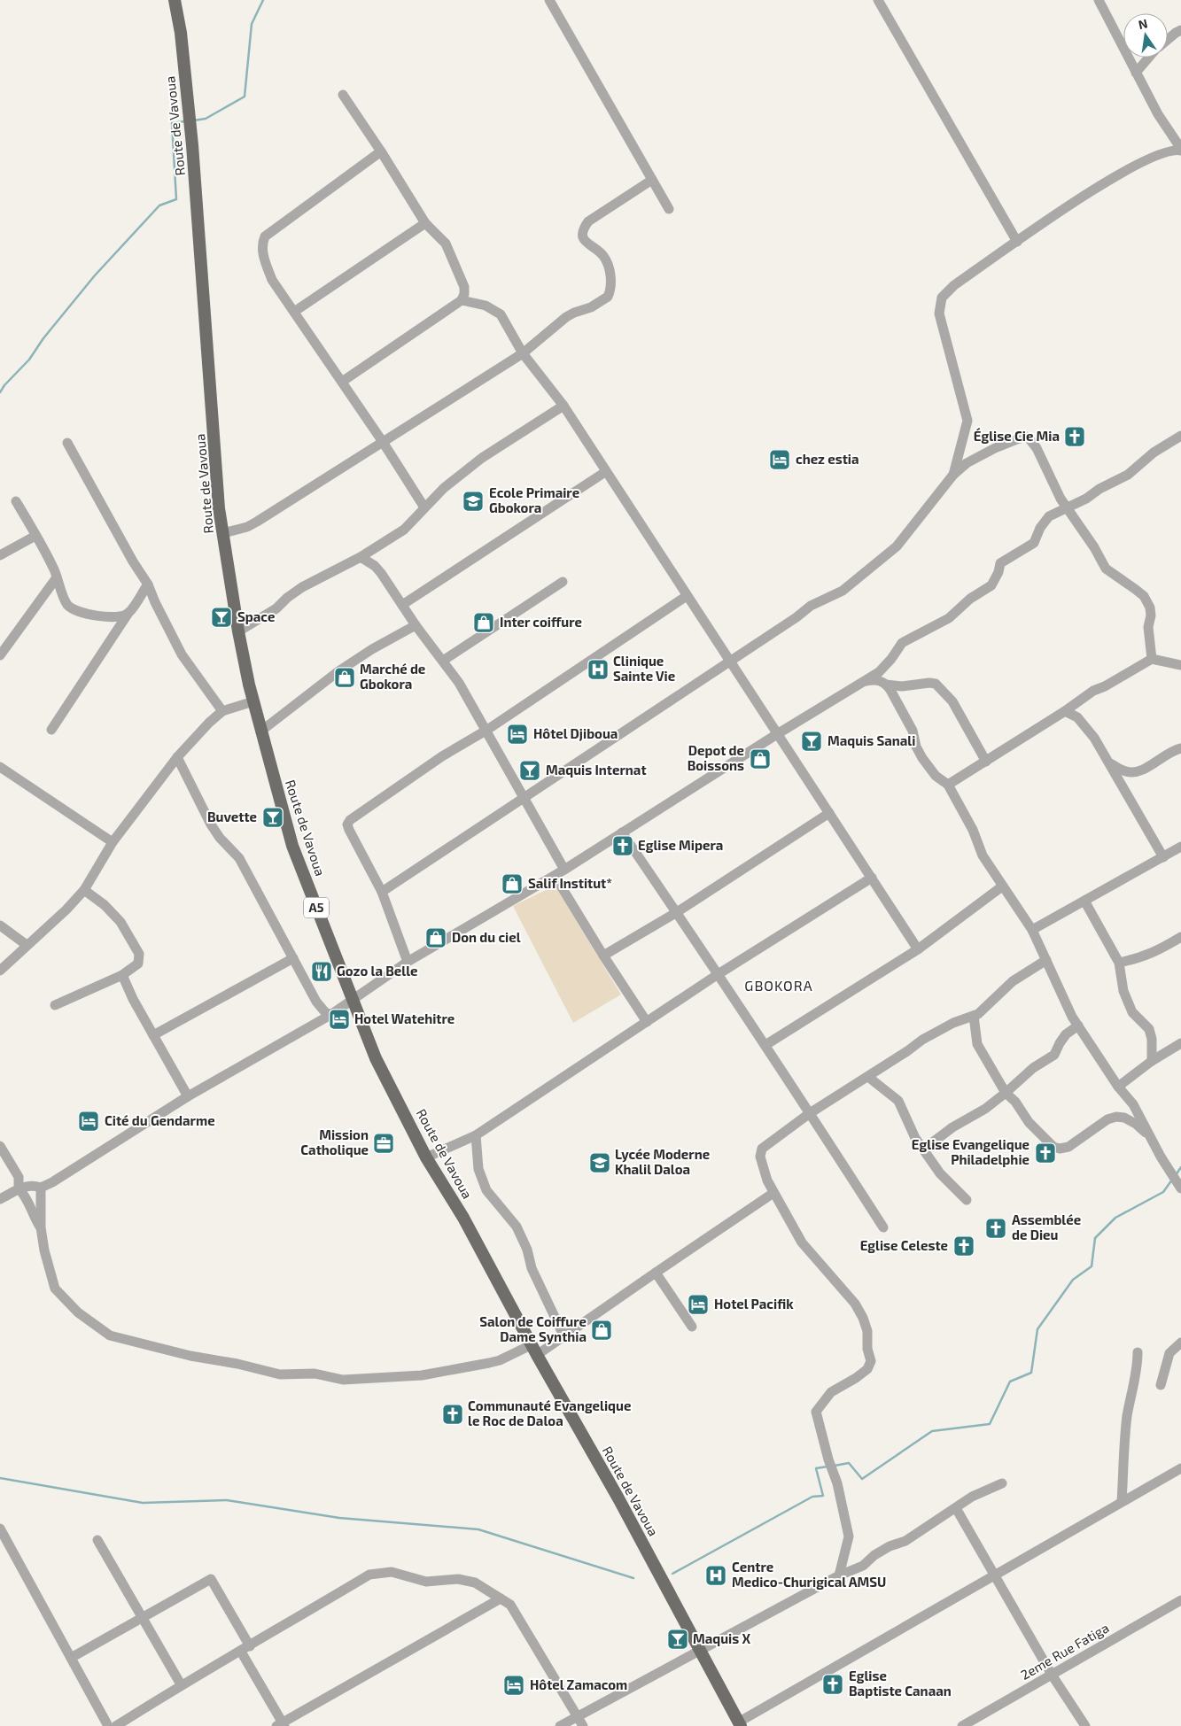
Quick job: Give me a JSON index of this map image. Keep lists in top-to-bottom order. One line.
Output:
{"streets":{"main road":["Route de Vavoua","A5"],"street":["2eme Rue Fatiga"]},"districts":["GBOKORA"],"places":{"church":["Église Cie Mia","Eglise Mipera","Eglise Evangelique Philadelphie","Assemblée de Dieu","Eglise Celeste","Communauté Evangelique le Roc de Daloa","Eglise Baptiste Canaan"],"hotel":["chez estia","Hôtel Djiboua","Hotel Watehitre","Cité du Gendarme","Hotel Pacifik","Hôtel Zamacom"],"school or university":["Ecole Primaire Gbokora","Lycée Moderne Khalil Daloa"],"bar":["Space","Maquis Sanali","Maquis Internat","Buvette","Maquis X"],"shop":["Inter coiffure","Marché de Gbokora","Depot de Boissons","Salif Institut*","Don du ciel","Salon de Coiffure Dame Synthia"],"hospital":["Clinique Sainte Vie","Centre Medico-Churigical AMSU"],"restaurant":["Gozo la Belle"],"office":["Mission Catholique"]},"north":"top"}
